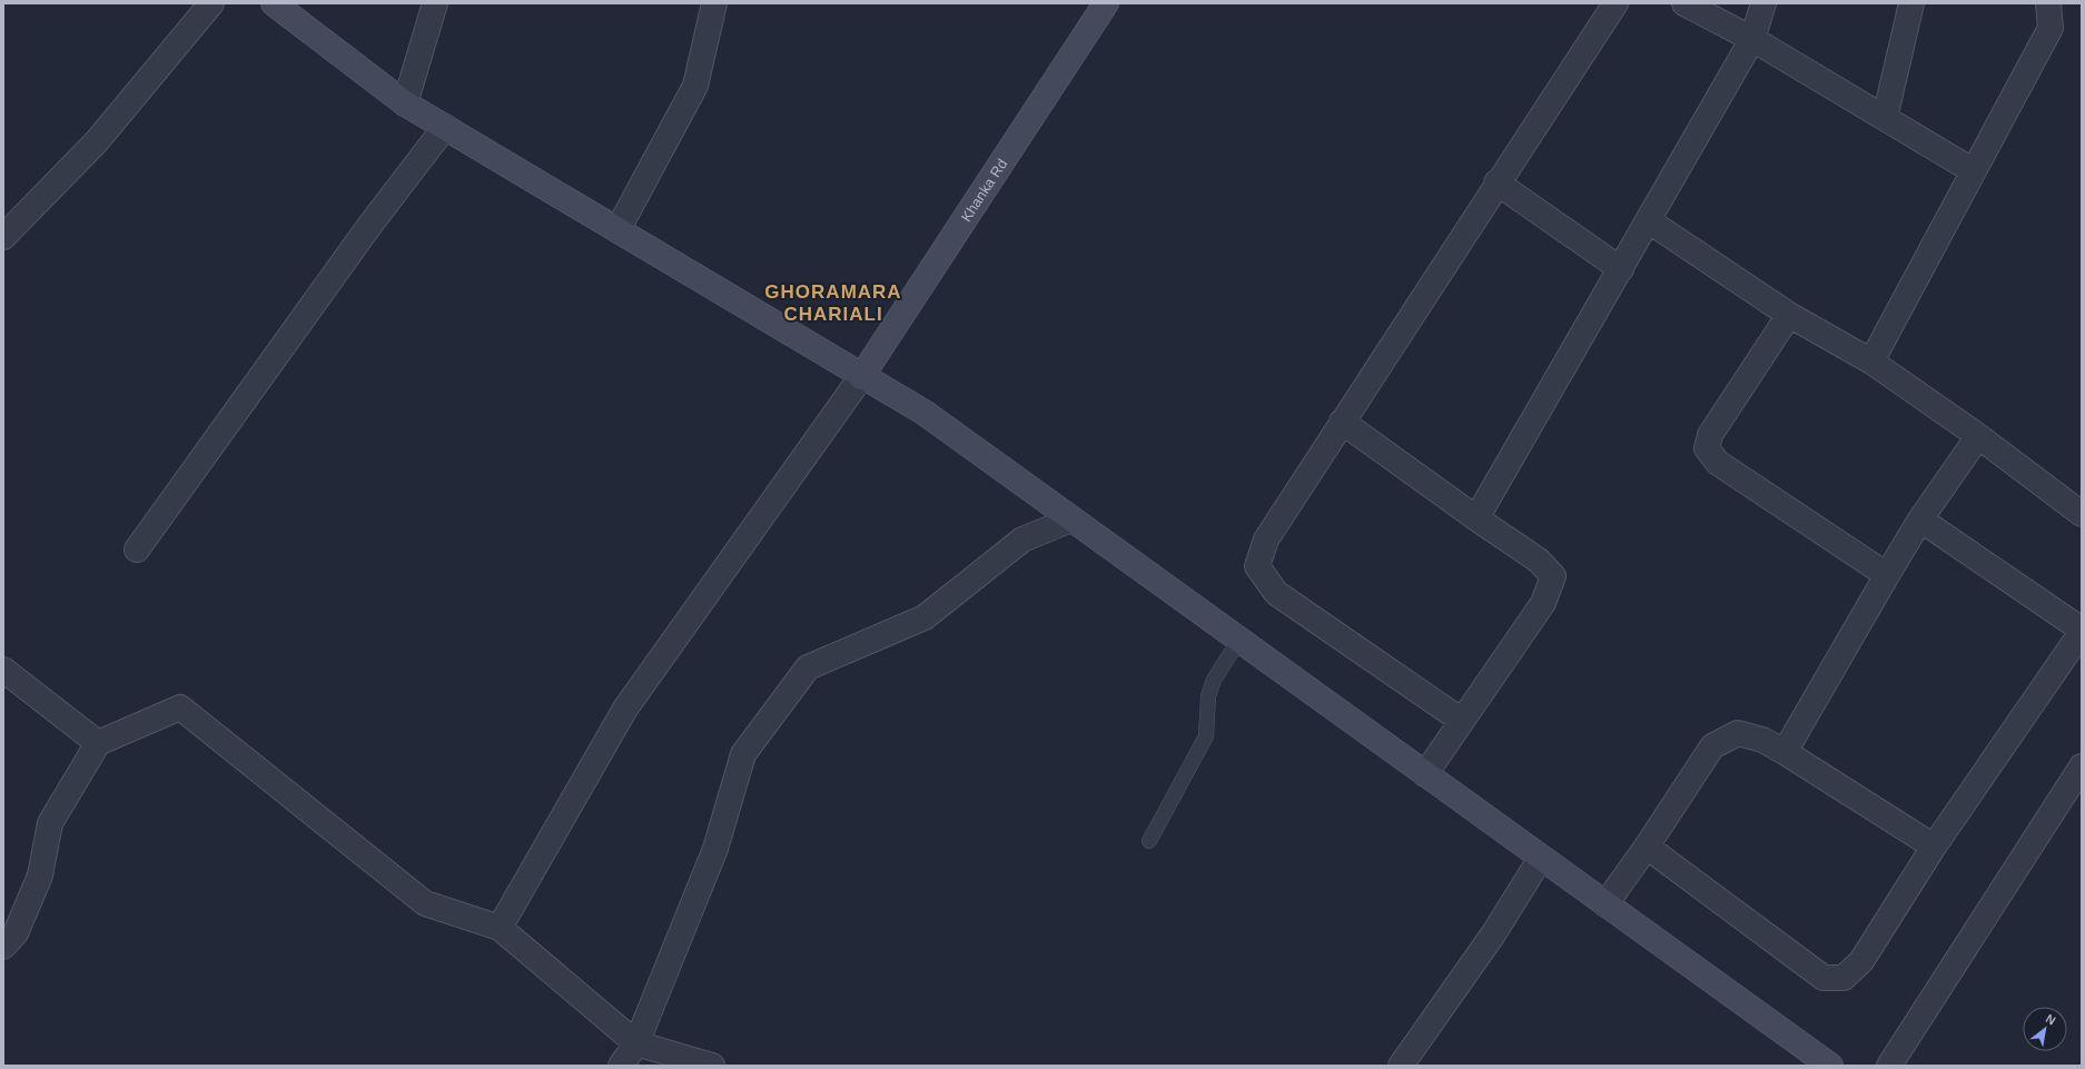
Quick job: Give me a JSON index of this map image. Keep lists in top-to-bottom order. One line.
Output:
{"streets":{"street":["Khanka Rd"]},"districts":["GHORAMARA CHARIALI"],"north":"top right"}
